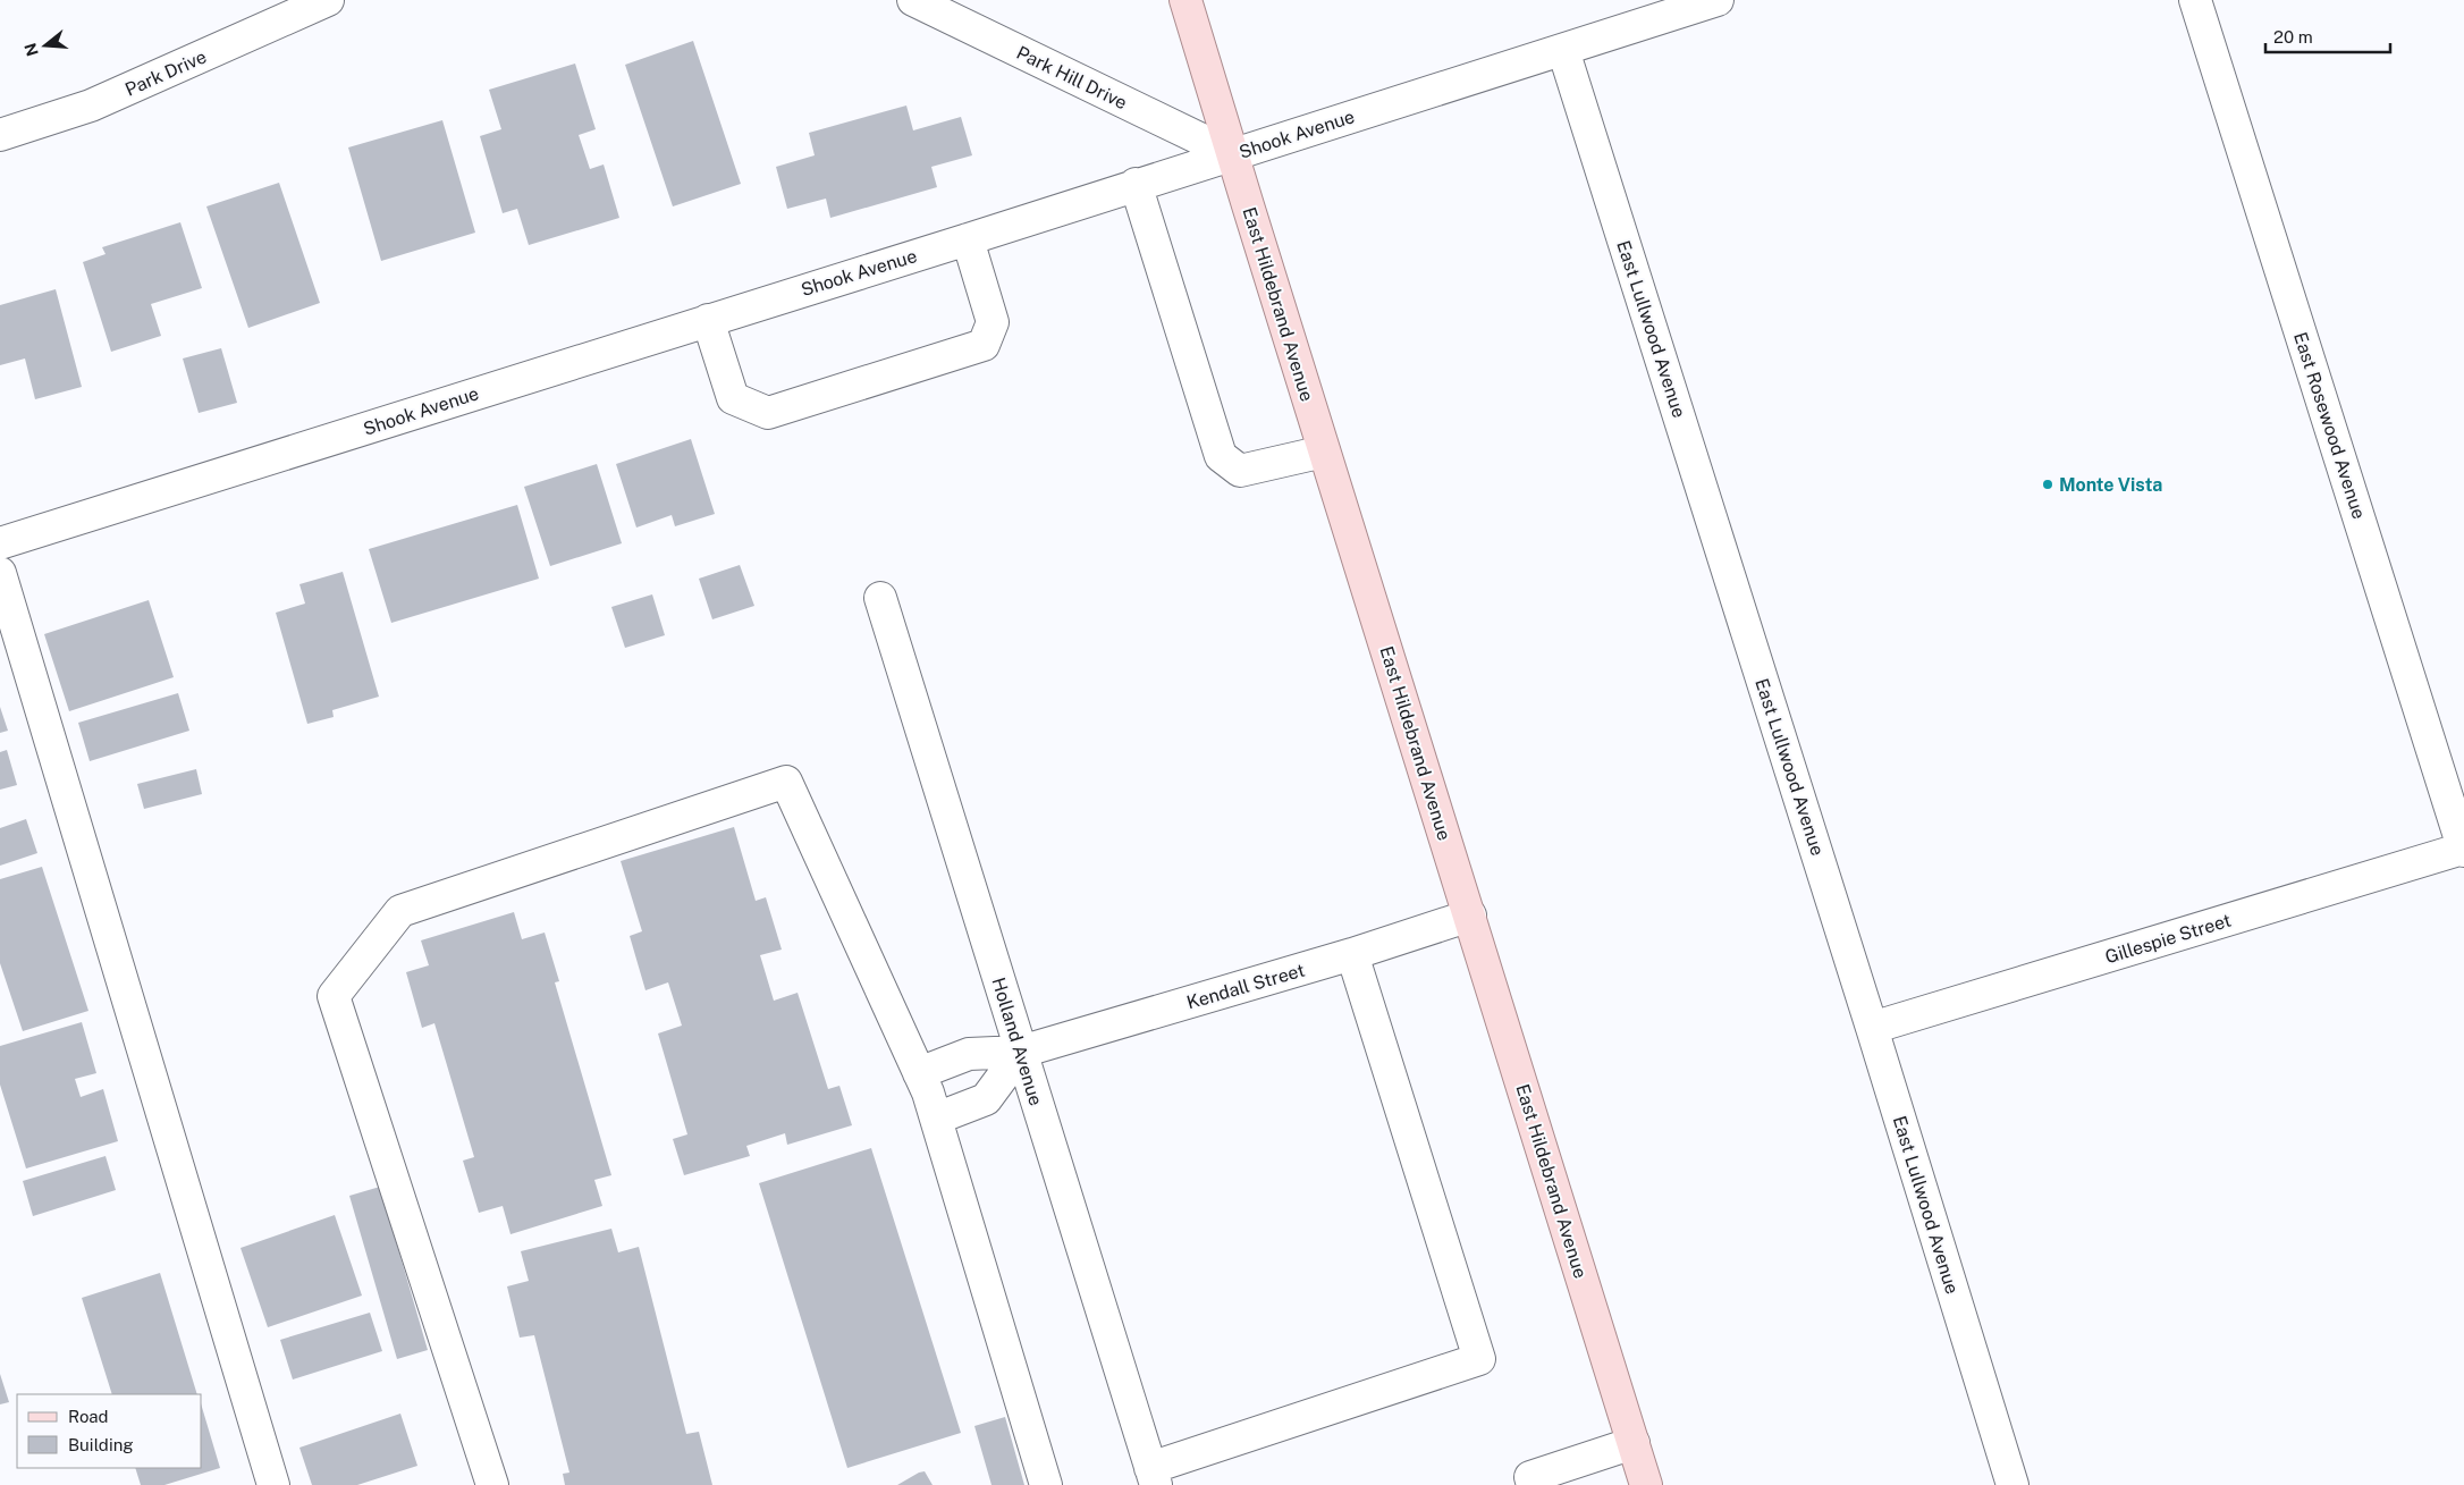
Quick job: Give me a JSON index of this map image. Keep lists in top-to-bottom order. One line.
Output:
{"streets":{"main road":["East Hildebrand Avenue"],"street":["Park Drive","Park Hill Drive","Shook Avenue","East Lullwood Avenue","East Rosewood Avenue","Gillespie Street","Kendall Street","Holland Avenue"]},"crossings":[["Park Hill Drive","Shook Avenue"],["Park Hill Drive","East Hildebrand Avenue"],["Shook Avenue","East Hildebrand Avenue"],["Shook Avenue","East Lullwood Avenue"],["East Hildebrand Avenue","Kendall Street"],["East Lullwood Avenue","Gillespie Street"],["East Rosewood Avenue","Gillespie Street"],["Kendall Street","Holland Avenue"]],"places":["Monte Vista"],"legend":["Road","Building"],"scale_bar":"20 m","north":"left"}
